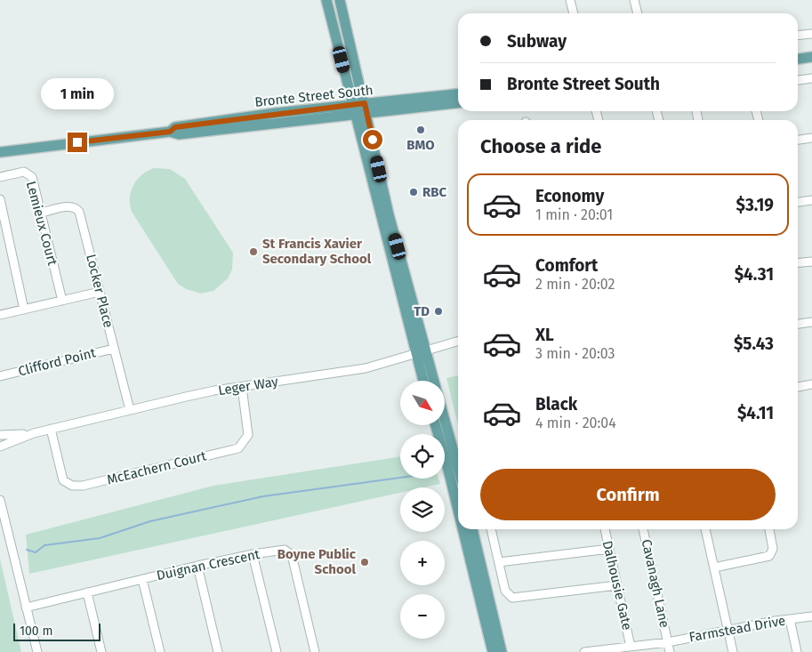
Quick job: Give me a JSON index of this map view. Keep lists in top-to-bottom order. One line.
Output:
{"streets":{"main road":["Bronte Street South"],"street":["Lemieux Court","Locker Place","Clifford Point","Leger Way","McEachern Court","Duignan Crescent","Cavanagh Lane","Dalhousie Gate","Farmstead Drive"]},"crossings":[["Lemieux Court","Locker Place"],["Locker Place","Clifford Point"],["Locker Place","Leger Way"],["Leger Way","McEachern Court"],["Cavanagh Lane","Farmstead Drive"],["Dalhousie Gate","Farmstead Drive"]],"places":["BMO","RBC","St Francis Xavier Secondary School","TD","Boyne Public School"],"scale_bar":"100 m","north":"bottom right","page":{"banner":["Subway","Bronte Street South"],"bubble":"1 min","heading":"Choose a ride","list":[{"name":"Economy","note":"1 min · 20:01","value":"$3.19"},{"name":"Comfort","note":"2 min · 20:02","value":"$4.31"},{"name":"XL","note":"3 min · 20:03","value":"$5.43"},{"name":"Black","note":"4 min · 20:04","value":"$4.11"}],"map_buttons":["+","−"],"buttons":"Confirm","scale":"100 m"}}
